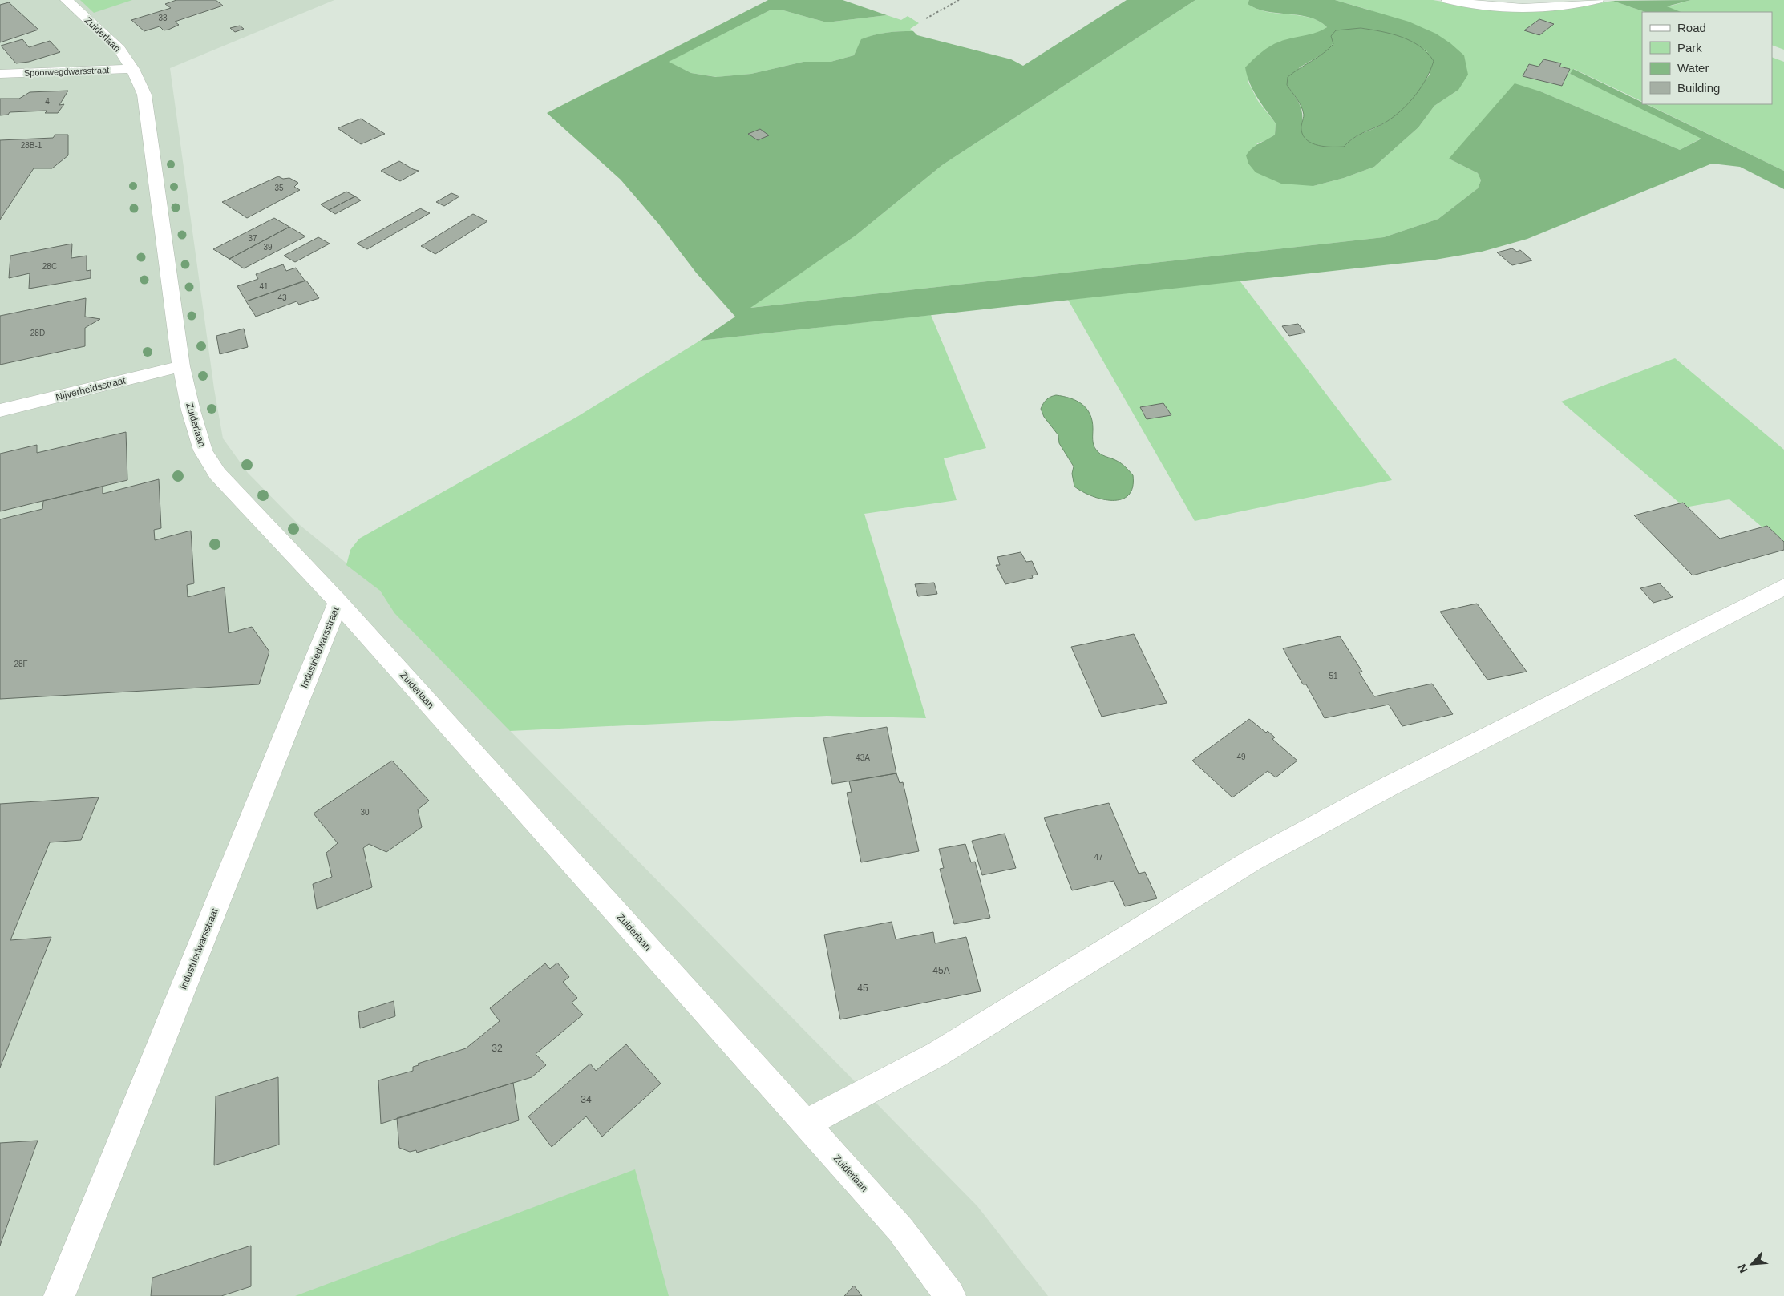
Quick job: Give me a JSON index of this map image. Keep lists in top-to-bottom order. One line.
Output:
{"streets":{"street":["Zuiderlaan","Spoorwegdwarsstraat","Nijverheidsstraat","Industriedwarsstraat"]},"crossings":[["Zuiderlaan","Spoorwegdwarsstraat"],["Zuiderlaan","Nijverheidsstraat"],["Zuiderlaan","Industriedwarsstraat"]],"house_numbers":["33","4","28B-1","35","37","39","28C","41","43","28D","28F","51","49","43A","30","47","45A","45","32","34"],"legend":["Road","Park","Water","Building"],"north":"bottom left"}
